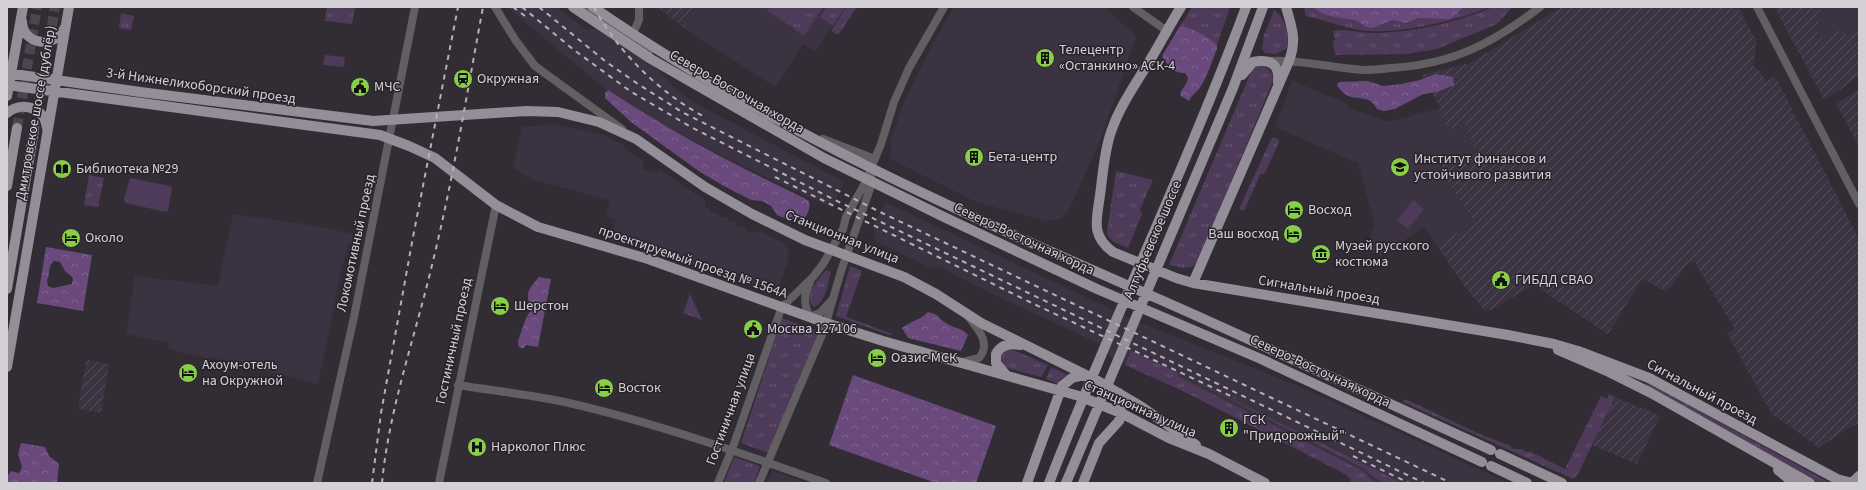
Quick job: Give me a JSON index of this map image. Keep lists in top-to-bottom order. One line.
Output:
{"streets":{"main road":["3-й Нижнелихоборский проезд","Северо-Восточная хорда","Дмитровское шоссе (дублёр)","Станционная улица","Алтуфьевское шоссе","проектируемый проезд № 1564А","Сигнальный проезд"],"street":["Локомотивный проезд","Гостиничный проезд","Гостиничная улица"]},"crossings":[["3-й Нижнелихоборский проезд","Дмитровское шоссе (дублёр)"],["3-й Нижнелихоборский проезд","Станционная улица"],["3-й Нижнелихоборский проезд","Локомотивный проезд"],["3-й Нижнелихоборский проезд","проектируемый проезд № 1564А"],["3-й Нижнелихоборский проезд","Гостиничный проезд"],["Станционная улица","проектируемый проезд № 1564А"],["Станционная улица","Гостиничная улица"],["проектируемый проезд № 1564А","Гостиничный проезд"],["проектируемый проезд № 1564А","Гостиничная улица"]],"places":{"building":["Телецентр «Останкино» АСК-4","Бета-центр","ГСК \"Придорожный\""],"station":["Окружная"],"public building":["МЧС","ГИБДД СВАО","Москва 127106"],"school or university":["Институт финансов и устойчивого развития"],"library":["Библиотека №29"],"hotel":["Восход","Ваш восход","Около","Шерстон","Оазис МСК","Ахоум-отель на Окружной","Восток"],"museum":["Музей русского костюма"],"hospital":["Нарколог Плюс"]}}
